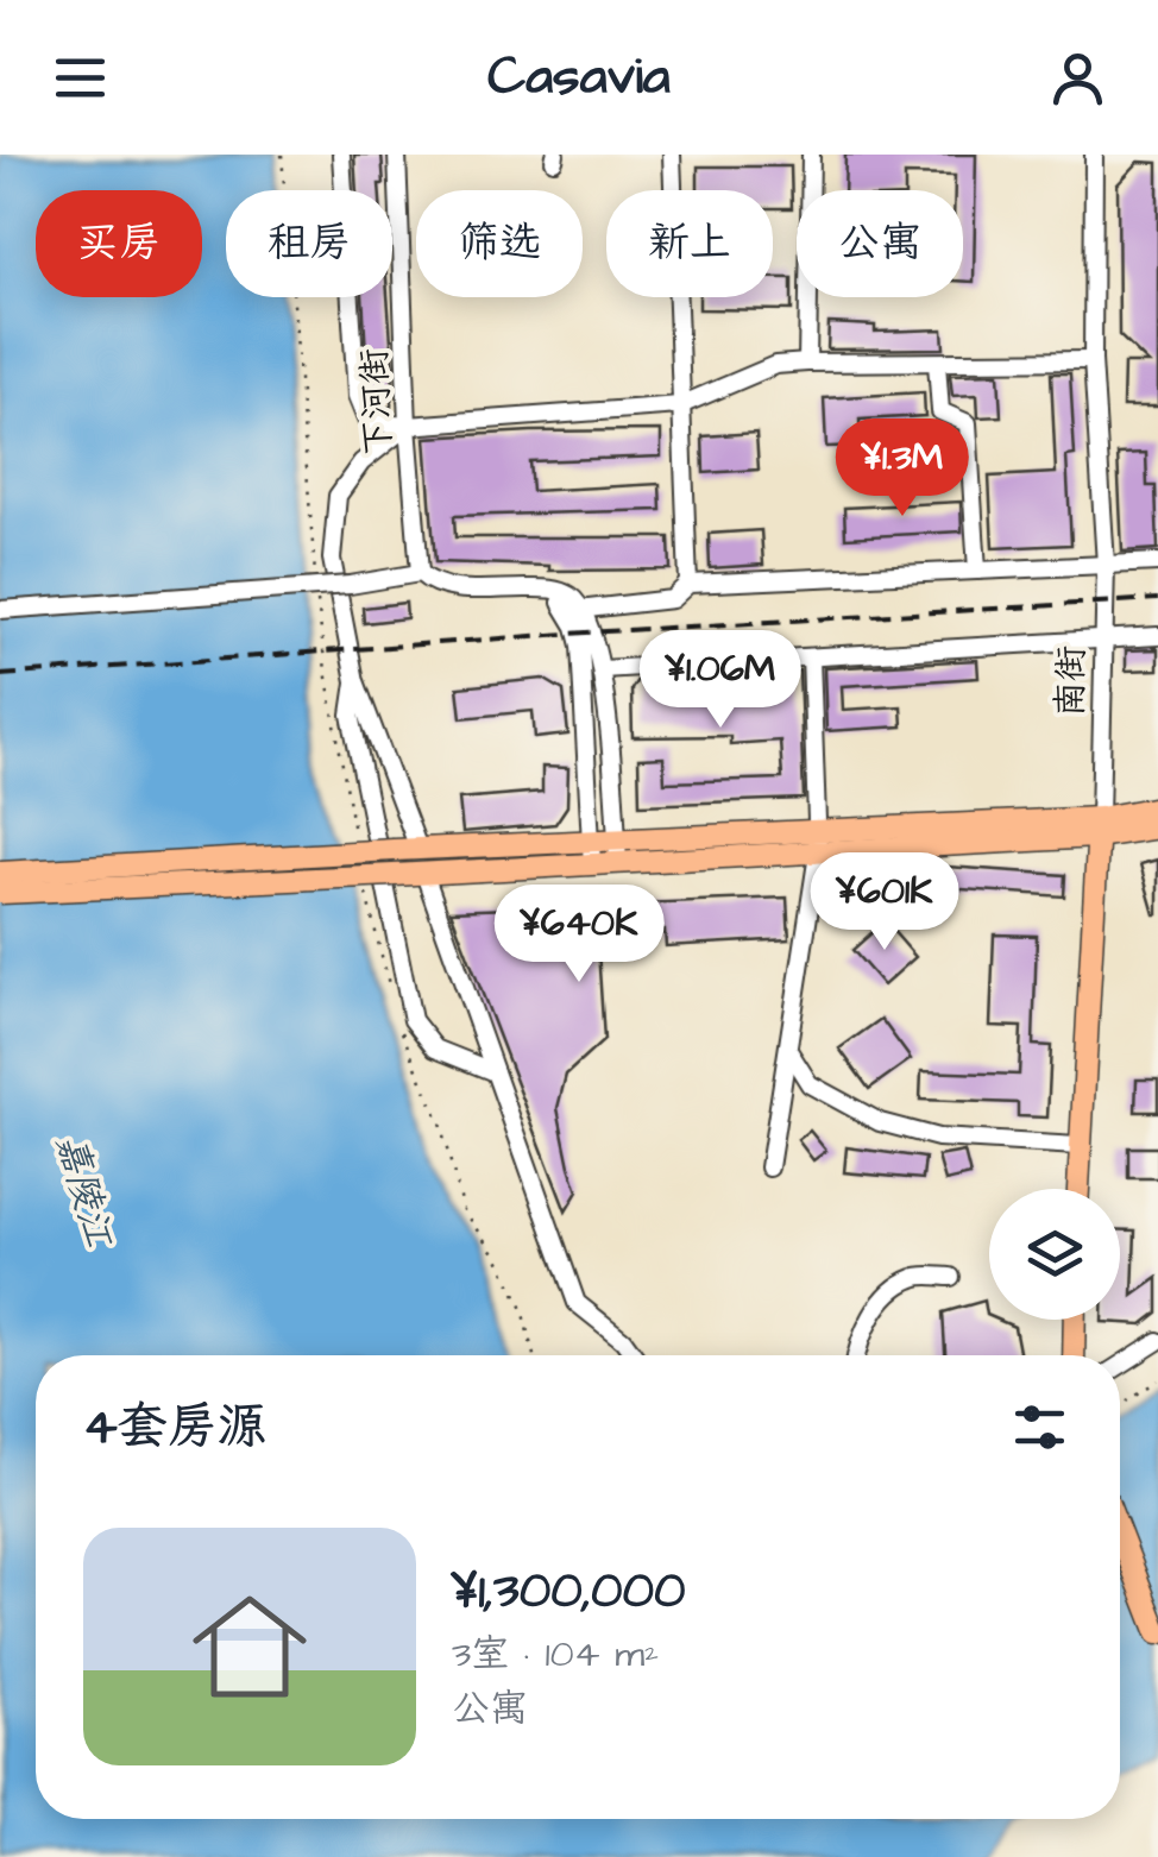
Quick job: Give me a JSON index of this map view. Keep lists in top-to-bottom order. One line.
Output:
{"streets":{"main road":["南街"],"street":["下河街"]},"water":["嘉陵江"],"page":{"header":"Casavia","chip":["买房","租房","筛选","新上","公寓"],"price":["¥1.3M","¥1.06M","¥601K","¥640K"],"heading":"4套房源","list":[{"name":"¥1,300,000","note":"3室 · 104 m² · 公寓"}]}}
